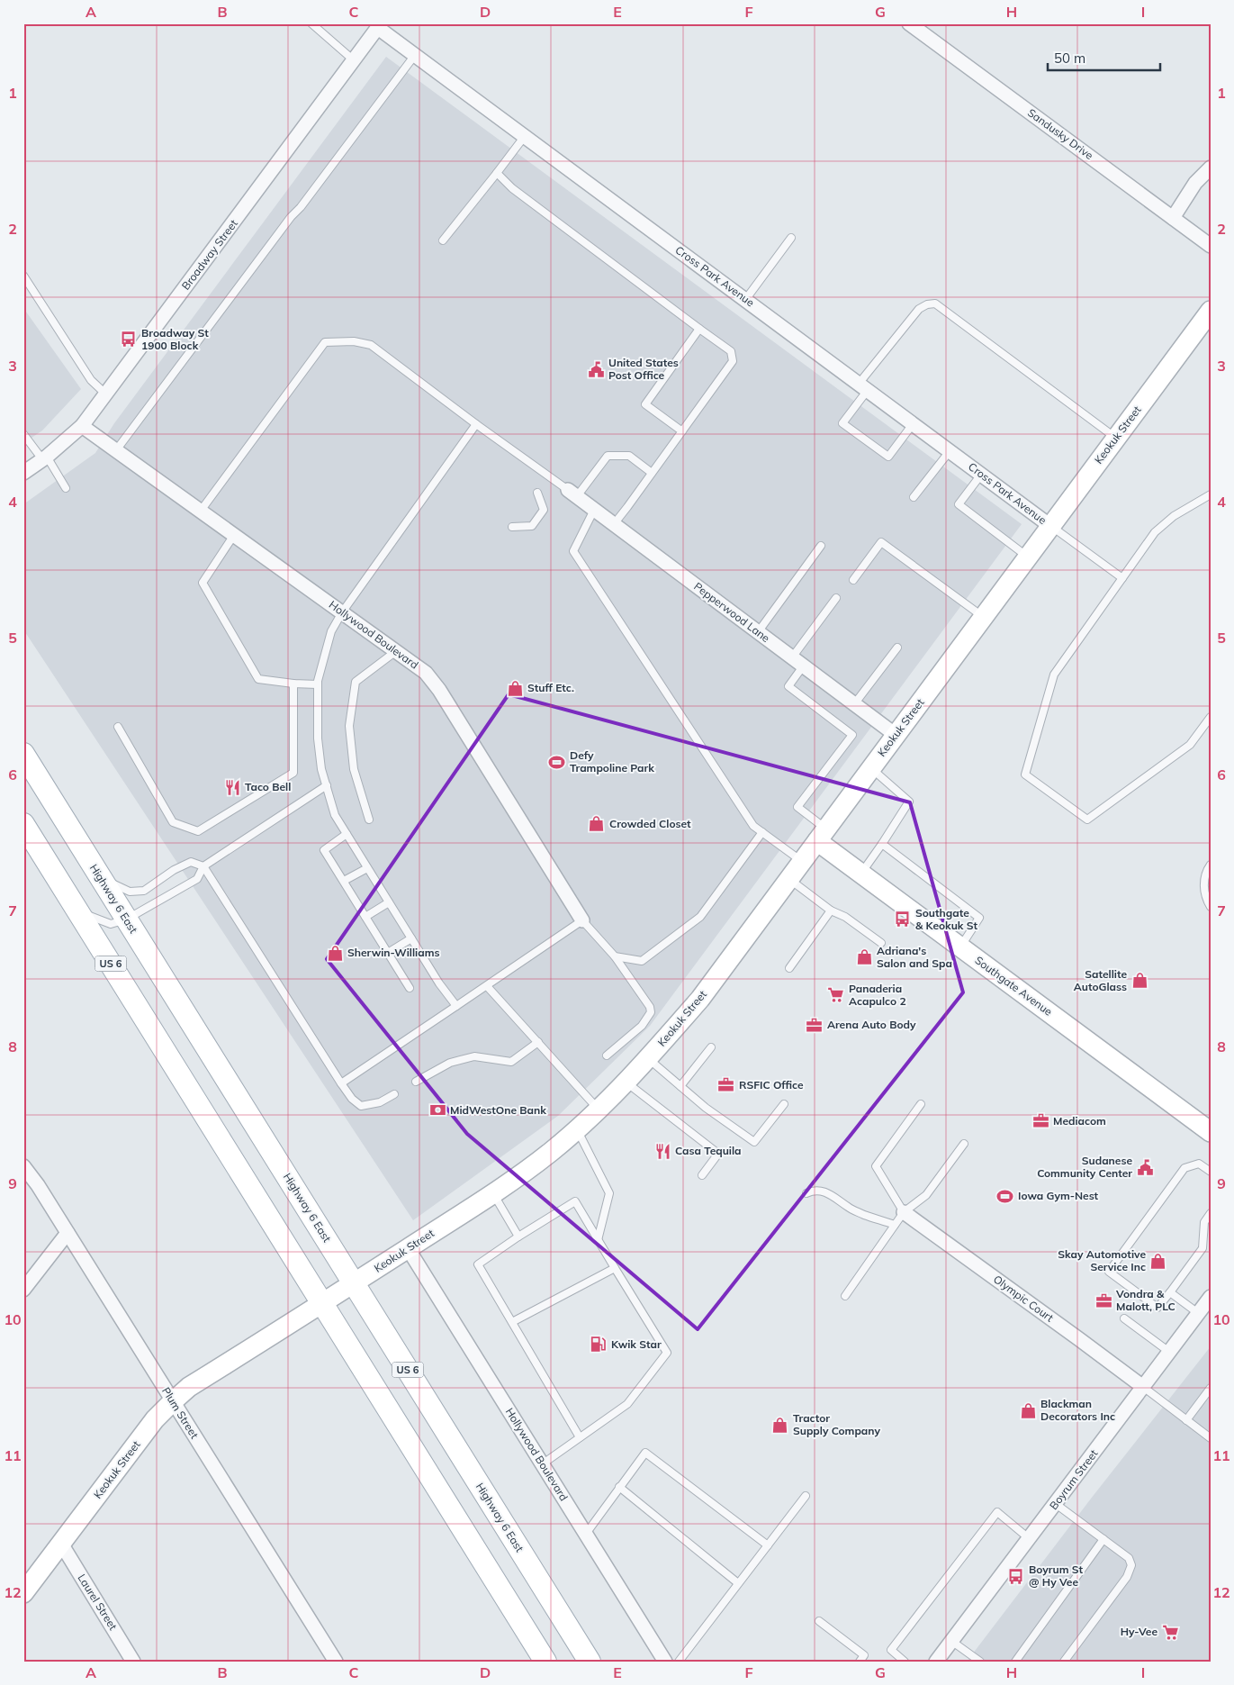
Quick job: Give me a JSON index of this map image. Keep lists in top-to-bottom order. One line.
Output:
{"streets":{"main road":["Highway 6 East","US 6"],"street":["Sandusky Drive","Broadway Street","Cross Park Avenue","Keokuk Street","Pepperwood Lane","Hollywood Boulevard","Southgate Avenue","Olympic Court","Plum Street","Boyrum Street","Laurel Street"]},"crossings":[["Broadway Street","Cross Park Avenue"],["Broadway Street","Hollywood Boulevard"],["Cross Park Avenue","Keokuk Street"],["Keokuk Street","Pepperwood Lane"],["Keokuk Street","Hollywood Boulevard"],["Keokuk Street","Highway 6 East"],["Keokuk Street","US 6"],["Keokuk Street","Southgate Avenue"],["Keokuk Street","Plum Street"],["Keokuk Street","Laurel Street"],["Olympic Court","Boyrum Street"]],"places":{"bus stop":["Broadway St 1900 Block","Southgate & Keokuk St","Boyrum St @ Hy Vee"],"public building":["United States Post Office","Sudanese Community Center"],"shop":["Stuff Etc.","Crowded Closet","Sherwin-Williams","Adriana's Salon and Spa","Satellite AutoGlass","Skay Automotive Service Inc","Blackman Decorators Inc","Tractor Supply Company"],"sports":["Defy Trampoline Park","Iowa Gym-Nest"],"restaurant":["Taco Bell","Casa Tequila"],"supermarket":["Panaderia Acapulco 2","Hy-Vee"],"office":["Arena Auto Body","RSFIC Office","Mediacom","Vondra & Malott, PLC"],"bank":["MidWestOne Bank"],"fuel station":["Kwik Star"]},"scale_bar":"50 m","grid":{"columns":["A","B","C","D","E","F","G","H","I"],"rows":["1","2","3","4","5","6","7","8","9","10","11","12"]}}
